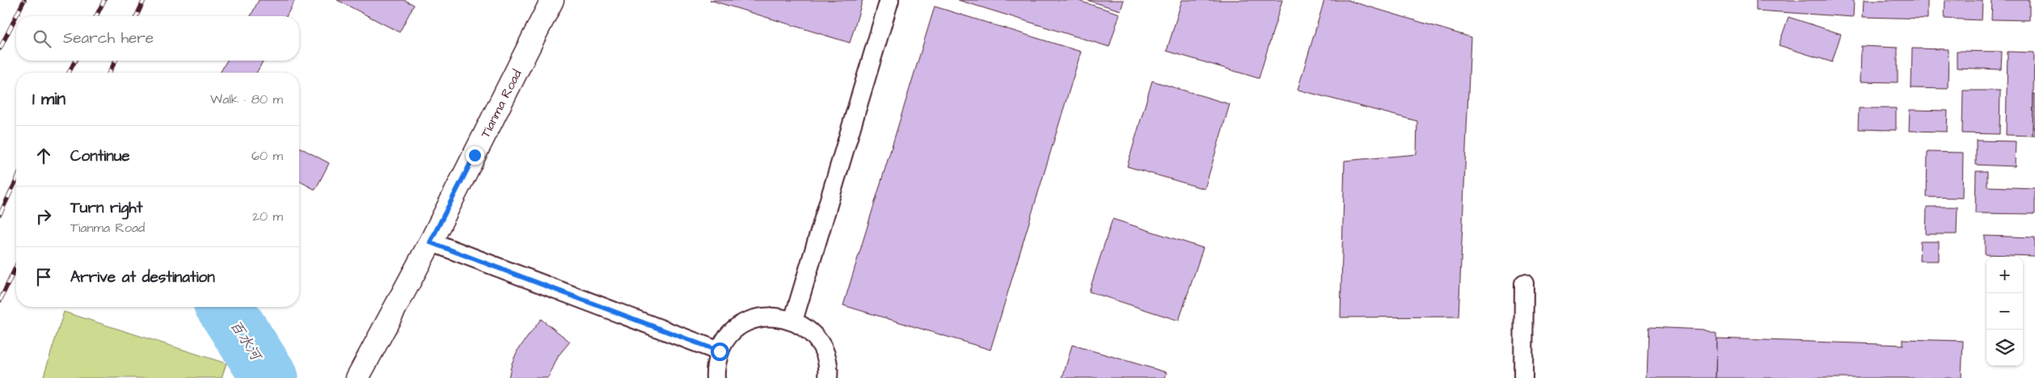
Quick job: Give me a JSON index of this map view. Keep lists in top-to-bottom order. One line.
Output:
{"streets":{"street":["Tianma Road"]},"water":["百水河"],"page":{"search":"Search here","heading":["1 min","Walk · 80 m"],"list":[["Continue","60 m"],["Turn right","Tianma Road","20 m"],"Arrive at destination"],"map_buttons":["+","−"]}}
